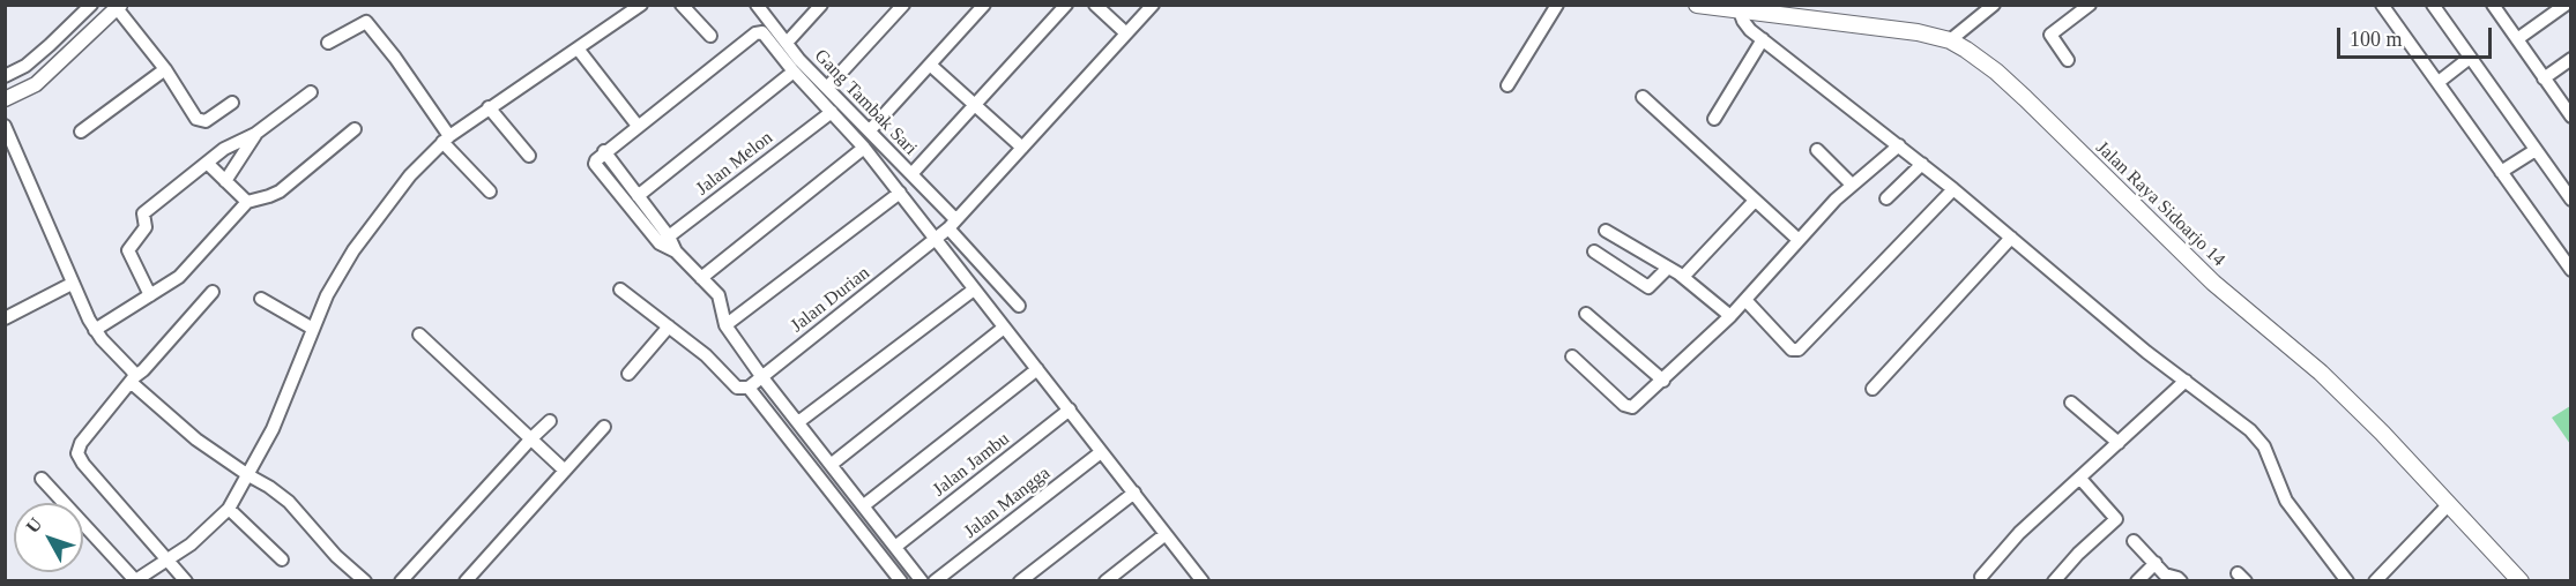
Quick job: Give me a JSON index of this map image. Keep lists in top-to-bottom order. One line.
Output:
{"streets":{"main road":["Jalan Raya Sidoarjo 14"],"street":["Gang Tambak Sari","Jalan Melon","Jalan Durian","Jalan Jambu","Jalan Mangga"]},"crossings":[["Gang Tambak Sari","Jalan Durian"]],"scale_bar":"100 m","north":"top left"}
